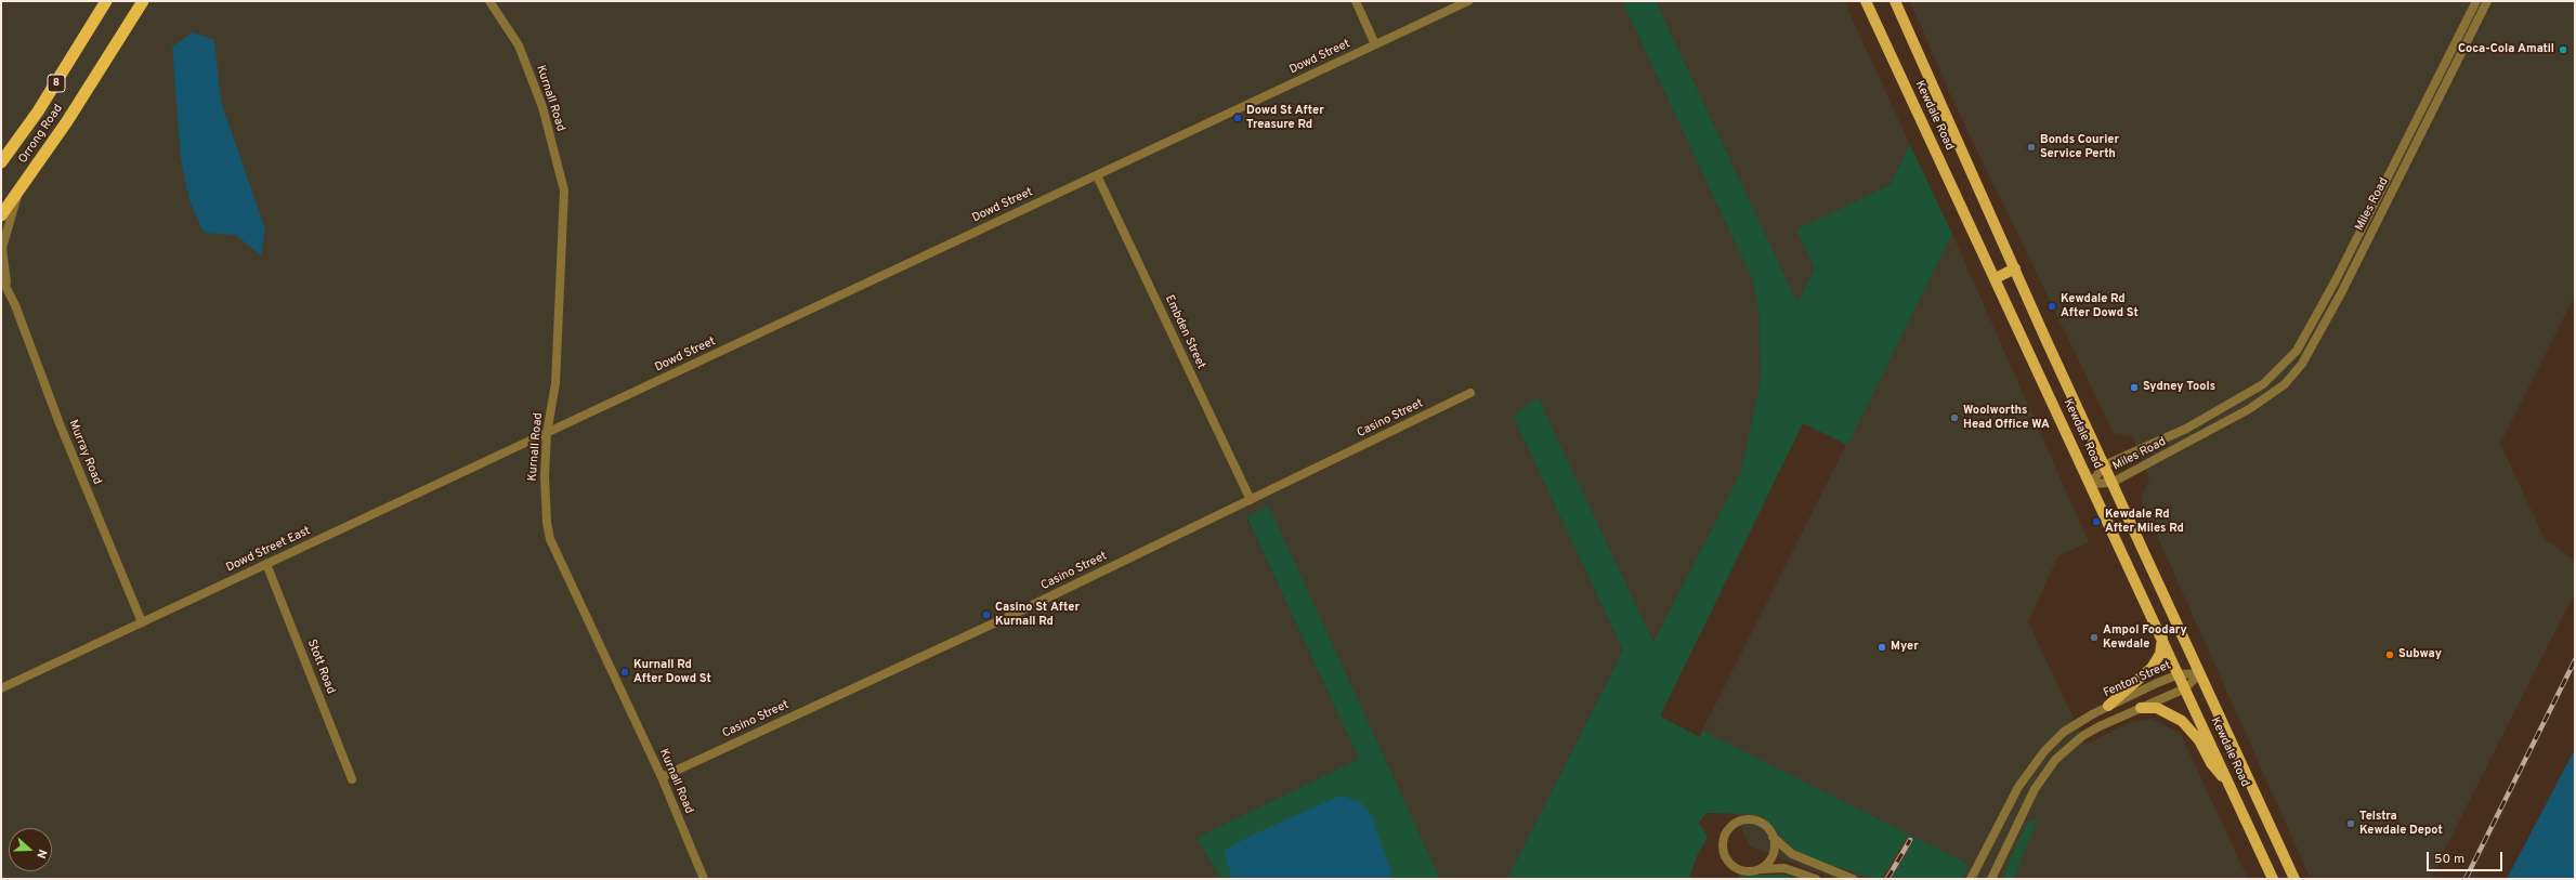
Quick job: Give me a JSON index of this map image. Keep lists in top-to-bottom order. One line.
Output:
{"streets":{"highway":["8","Orrong Road"],"main road":["Kewdale Road"],"street":["Dowd Street","Kurnall Road","Miles Road","Embden Street","Casino Street","Murray Road","Dowd Street East","Stott Road","Fenton Street"]},"crossings":[["Dowd Street","Kurnall Road"],["Dowd Street","Embden Street"],["Dowd Street","Dowd Street East"],["Kurnall Road","Casino Street"],["Kurnall Road","Dowd Street East"],["Kewdale Road","Miles Road"],["Kewdale Road","Fenton Street"],["Orrong Road","Murray Road"],["Embden Street","Casino Street"],["Murray Road","Dowd Street East"],["Dowd Street East","Stott Road"]],"places":["Coca-Cola Amatil","Dowd St After Treasure Rd","Bonds Courier Service Perth","Kewdale Rd After Dowd St","Sydney Tools","Woolworths Head Office WA","Kewdale Rd After Miles Rd","Casino St After Kurnall Rd","Ampol Foodary Kewdale","Myer","Subway","Kurnall Rd After Dowd St","Telstra Kewdale Depot"],"scale_bar":"50 m","north":"right"}
